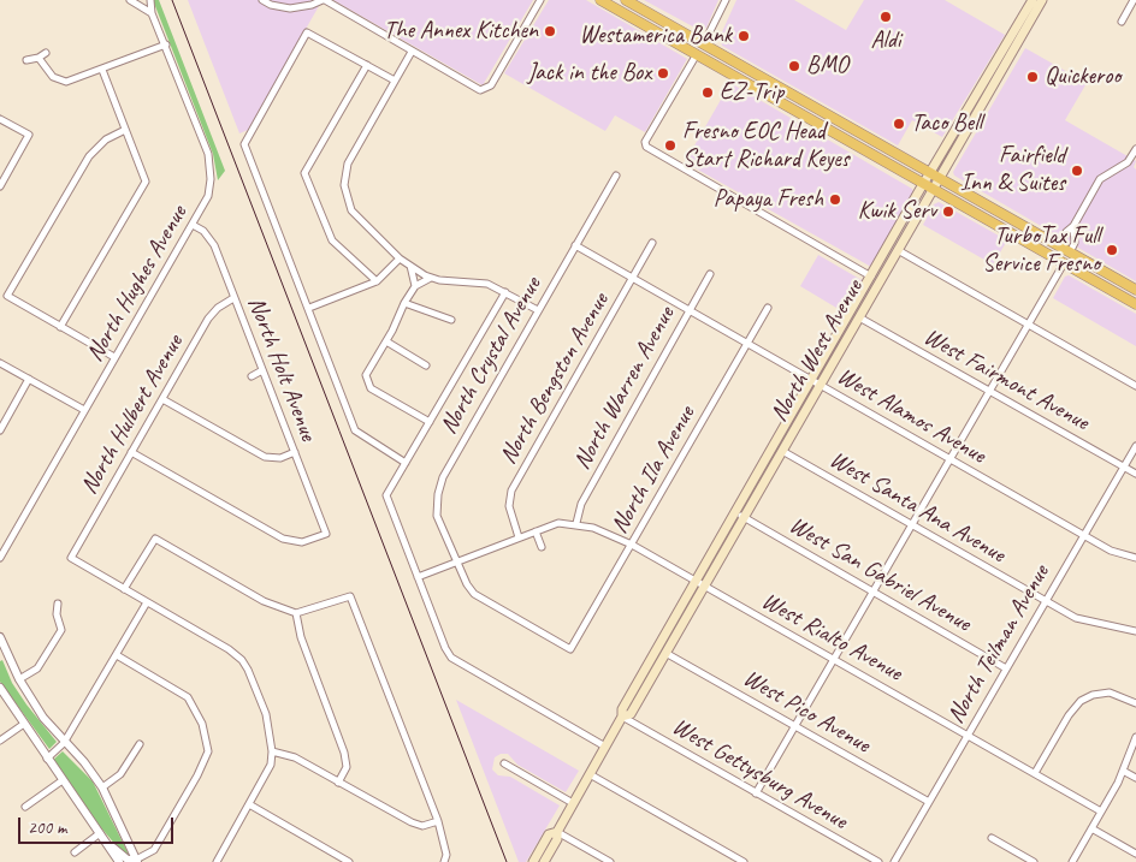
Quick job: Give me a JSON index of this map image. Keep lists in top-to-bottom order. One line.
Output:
{"streets":{"main road":["North West Avenue"],"street":["North Hughes Avenue","North Crystal Avenue","North Holt Avenue","North Bengston Avenue","West Fairmont Avenue","North Warren Avenue","North Hulbert Avenue","West Alamos Avenue","North Ila Avenue","West Santa Ana Avenue","West San Gabriel Avenue","West Rialto Avenue","North Teilman Avenue","West Pico Avenue","West Gettysburg Avenue"]},"crossings":[["North Hughes Avenue","North Holt Avenue"],["North West Avenue","West Fairmont Avenue"],["North West Avenue","West Alamos Avenue"],["North West Avenue","West Santa Ana Avenue"],["North West Avenue","West San Gabriel Avenue"],["North West Avenue","West Rialto Avenue"],["North West Avenue","West Pico Avenue"],["North West Avenue","West Gettysburg Avenue"],["North Crystal Avenue","West Alamos Avenue"],["North Crystal Avenue","North Ila Avenue"],["North Crystal Avenue","West Rialto Avenue"],["North Holt Avenue","North Hulbert Avenue"],["North Bengston Avenue","West Alamos Avenue"],["North Bengston Avenue","West Rialto Avenue"],["West Fairmont Avenue","North Teilman Avenue"],["North Warren Avenue","West Alamos Avenue"],["North Warren Avenue","West Rialto Avenue"],["West Alamos Avenue","North Ila Avenue"],["West Alamos Avenue","North Teilman Avenue"],["North Ila Avenue","West Rialto Avenue"],["West Santa Ana Avenue","North Teilman Avenue"],["West San Gabriel Avenue","North Teilman Avenue"],["West Rialto Avenue","North Teilman Avenue"],["North Teilman Avenue","West Pico Avenue"]],"places":["Aldi","The Annex Kitchen","Westamerica Bank","BMO","Jack in the Box","Quickeroo","EZ-Trip","Taco Bell","Fresno EOC Head Start Richard Keyes","Fairfield Inn & Suites","Papaya Fresh","Kwik Serv","TurboTax Full Service Fresno"],"scale_bar":"200 m"}
